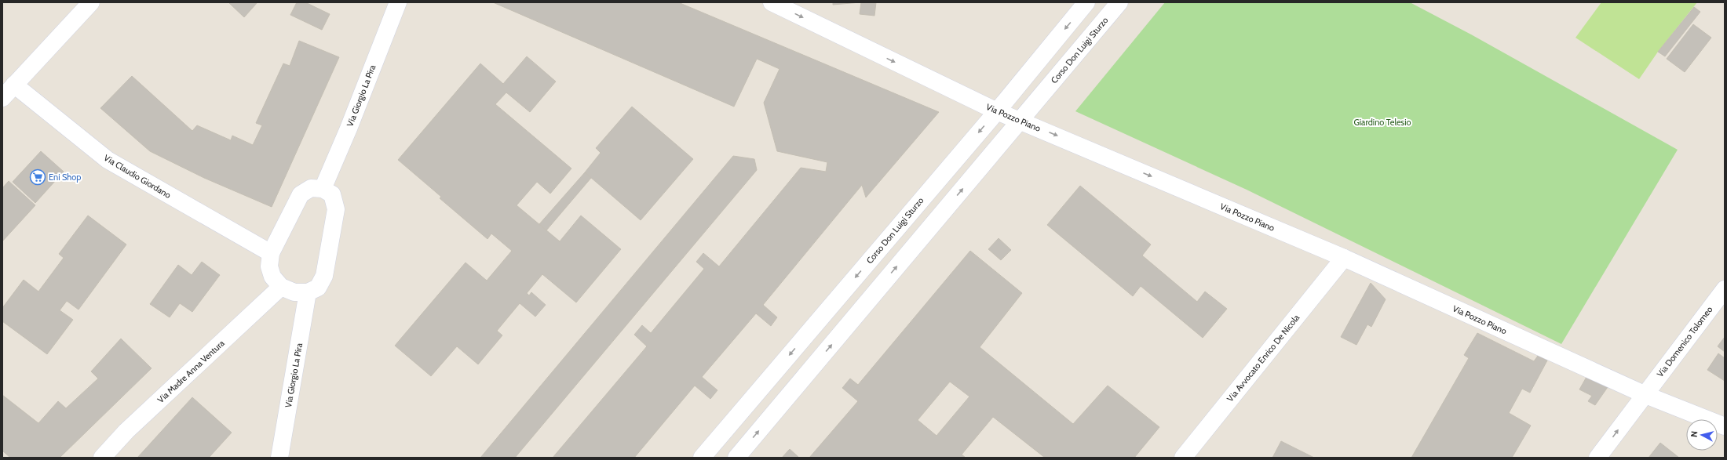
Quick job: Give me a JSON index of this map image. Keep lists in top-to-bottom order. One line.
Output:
{"streets":{"street":["Corso Don Luigi Sturzo","Via Giorgio La Pira","Via Pozzo Piano","Via Claudio Giordano","Via Domenico Tolomeo","Via Avvocato Enrico De Nicola","Via Madre Anna Ventura"]},"crossings":[["Corso Don Luigi Sturzo","Via Pozzo Piano"],["Via Pozzo Piano","Via Domenico Tolomeo"],["Via Pozzo Piano","Via Avvocato Enrico De Nicola"]],"one_way":["Via Pozzo Piano","Via Domenico Tolomeo"],"parks":["Giardino Telesio"],"places":{"supermarket":["Eni Shop"]},"north":"left"}
